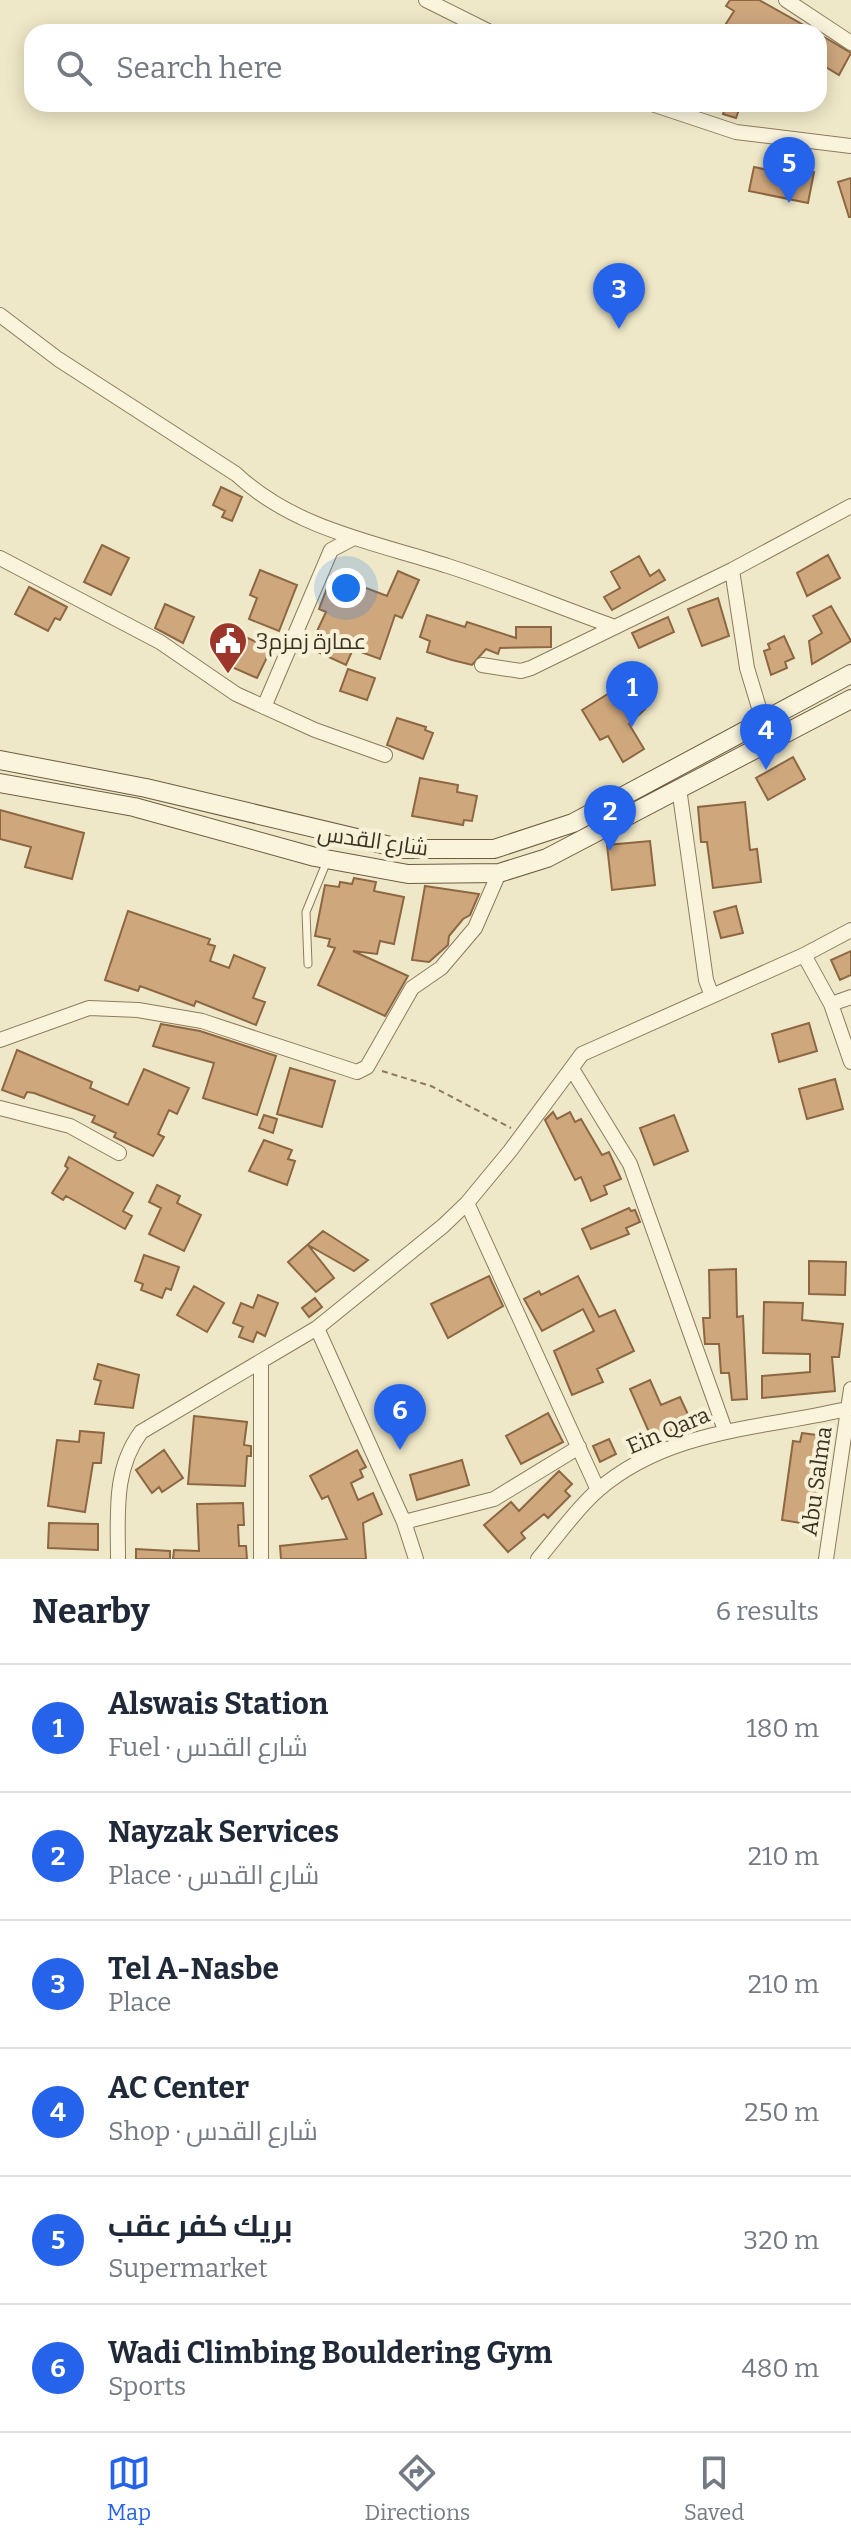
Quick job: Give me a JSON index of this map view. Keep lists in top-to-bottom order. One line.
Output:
{"streets":{"main road":["شارع القدس"],"street":["Ein Qara","Abu Salma"]},"crossings":[["Ein Qara","Abu Salma"]],"places":{"public building":["عمارة زمزم3"]},"page":{"search":"Search here","pins":["5","3","1","4","2","6"],"heading":["Nearby","6 results"],"list":[{"mark":"1","name":"Alswais Station","note":"Fuel · شارع القدس","value":"180 m"},{"mark":"2","name":"Nayzak Services","note":"Place · شارع القدس","value":"210 m"},{"mark":"3","name":"Tel A-Nasbe","note":"Place","value":"210 m"},{"mark":"4","name":"AC Center","note":"Shop · شارع القدس","value":"250 m"},{"mark":"5","name":"بريك كفر عقب","note":"Supermarket","value":"320 m"},{"mark":"6","name":"Wadi Climbing Bouldering Gym","note":"Sports","value":"480 m"}],"nav":["Map","Directions","Saved"]}}
